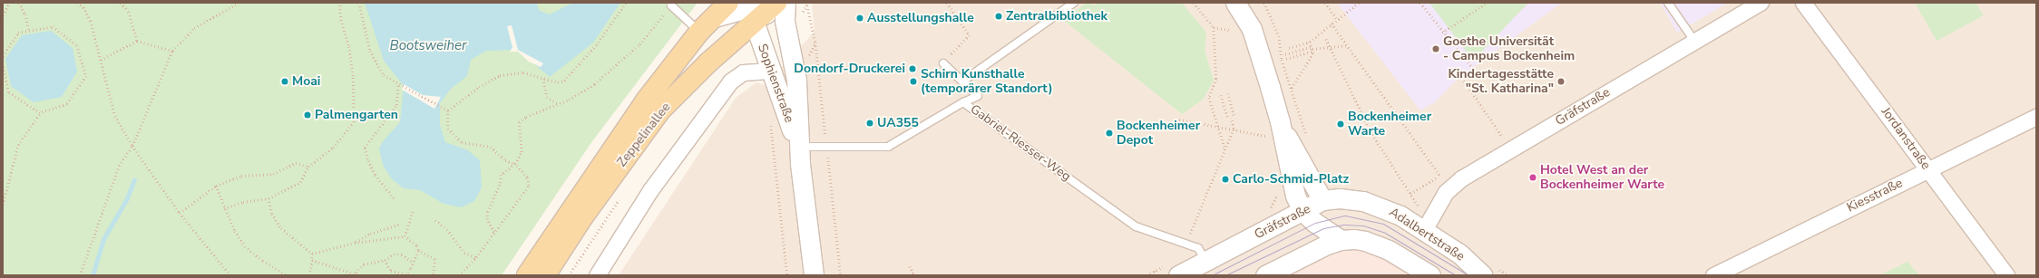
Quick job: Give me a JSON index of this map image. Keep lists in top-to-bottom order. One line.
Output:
{"streets":{"main road":["Zeppelinallee"],"street":["Sophienstraße","Gräfstraße","Jordanstraße","Kiesstraße","Adalbertstraße"],"lane":["Gabriel-Riesser-Weg"]},"crossings":[["Sophienstraße","Zeppelinallee"],["Sophienstraße","Gabriel-Riesser-Weg"],["Gräfstraße","Gabriel-Riesser-Weg"],["Gräfstraße","Adalbertstraße"],["Jordanstraße","Kiesstraße"]],"water":["Bootsweiher"],"places":["Zentralbibliothek","Ausstellungshalle","Goethe Universität - Campus Bockenheim","Dondorf-Druckerei","Moai","Schirn Kunsthalle (temporärer Standort)","Kindertagesstätte \"St. Katharina\"","Palmengarten","UA355","Bockenheimer Warte","Bockenheimer Depot","Hotel West an der Bockenheimer Warte","Carlo-Schmid-Platz"]}
